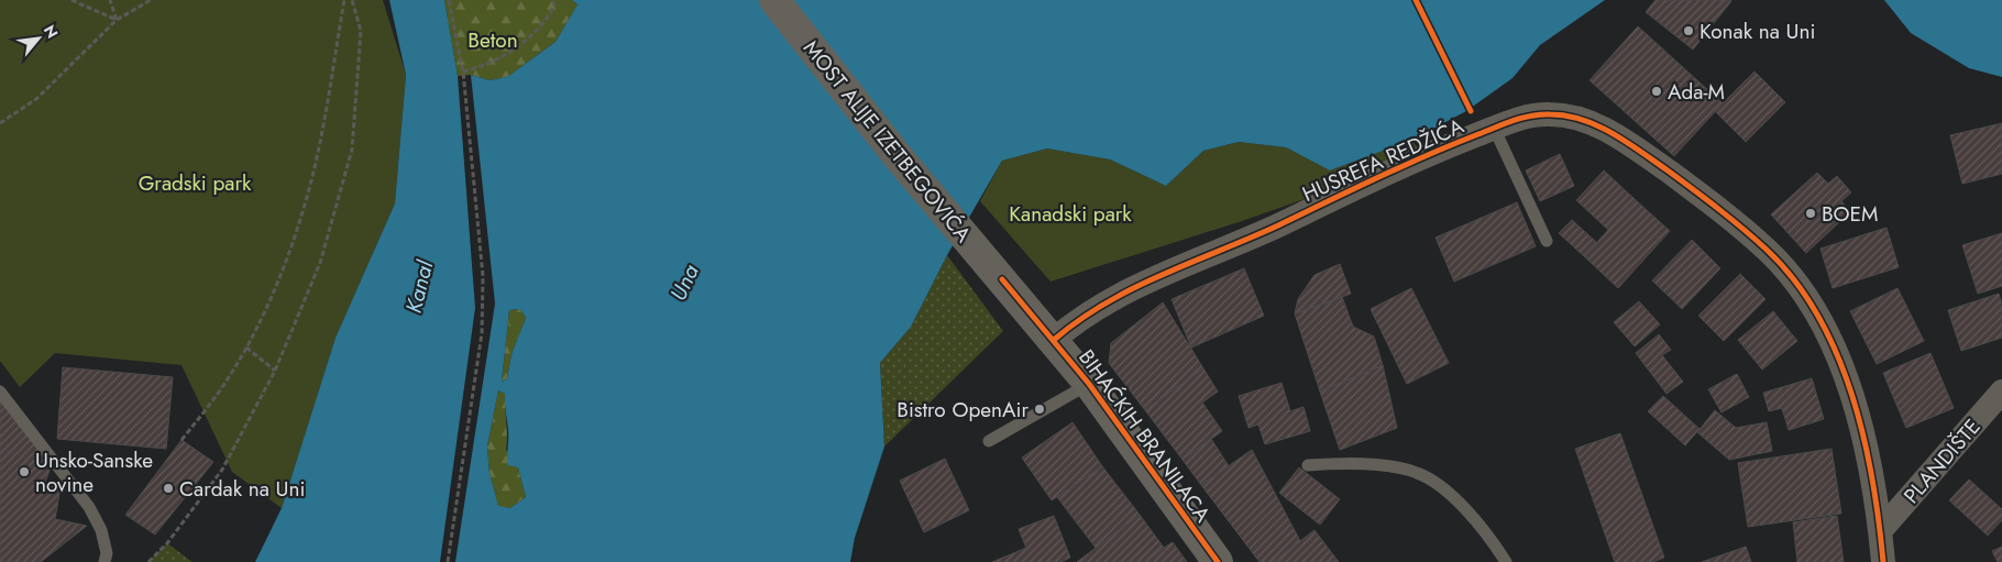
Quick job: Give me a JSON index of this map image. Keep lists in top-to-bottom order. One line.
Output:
{"streets":{"main road":["MOST ALIJE IZETBEGOVIĆA","BIHAĆKIH BRANILACA"],"street":["HUSREFA REDŽIĆA","PLANDIŠTE"]},"crossings":[["MOST ALIJE IZETBEGOVIĆA","BIHAĆKIH BRANILACA"],["HUSREFA REDŽIĆA","BIHAĆKIH BRANILACA"],["HUSREFA REDŽIĆA","PLANDIŠTE"]],"water":["Una","Kanal"],"parks":["Beton","Gradski park","Kanadski park"],"places":["Konak na Uni","Ada-M","BOEM","Bistro OpenAir","Unsko-Sanske novine","Cardak na Uni"],"north":"top right"}
